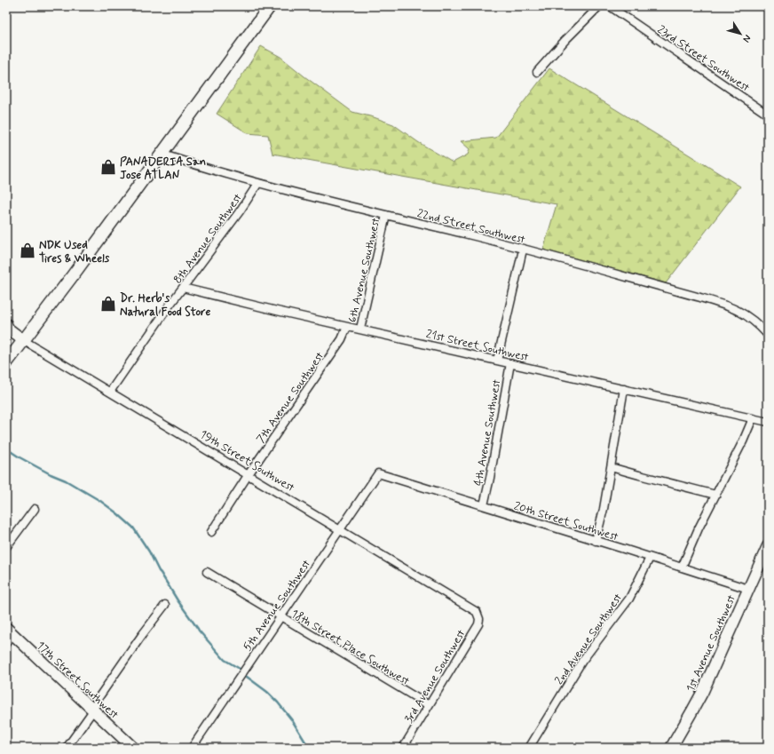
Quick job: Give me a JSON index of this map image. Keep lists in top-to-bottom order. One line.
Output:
{"streets":{"main road":["19th Street Southwest","1st Avenue Southwest","17th Street Southwest"],"street":["23rd Street Southwest","22nd Street Southwest","8th Avenue Southwest","6th Avenue Southwest","21st Street Southwest","7th Avenue Southwest","4th Avenue Southwest","20th Street Southwest","5th Avenue Southwest","2nd Avenue Southwest","18th Street Place Southwest","3rd Avenue Southwest"]},"crossings":[["22nd Street Southwest","8th Avenue Southwest"],["22nd Street Southwest","6th Avenue Southwest"],["8th Avenue Southwest","21st Street Southwest"],["8th Avenue Southwest","19th Street Southwest"],["6th Avenue Southwest","21st Street Southwest"],["21st Street Southwest","7th Avenue Southwest"],["21st Street Southwest","4th Avenue Southwest"],["7th Avenue Southwest","19th Street Southwest"],["4th Avenue Southwest","20th Street Southwest"],["19th Street Southwest","5th Avenue Southwest"],["19th Street Southwest","3rd Avenue Southwest"],["20th Street Southwest","5th Avenue Southwest"],["20th Street Southwest","2nd Avenue Southwest"],["20th Street Southwest","1st Avenue Southwest"],["5th Avenue Southwest","18th Street Place Southwest"],["18th Street Place Southwest","3rd Avenue Southwest"]],"places":{"shop":["PANADERIA San Jose ATLAN","NDK Used Tires & Wheels","Dr. Herb's Natural Food Store"]},"north":"bottom right"}
